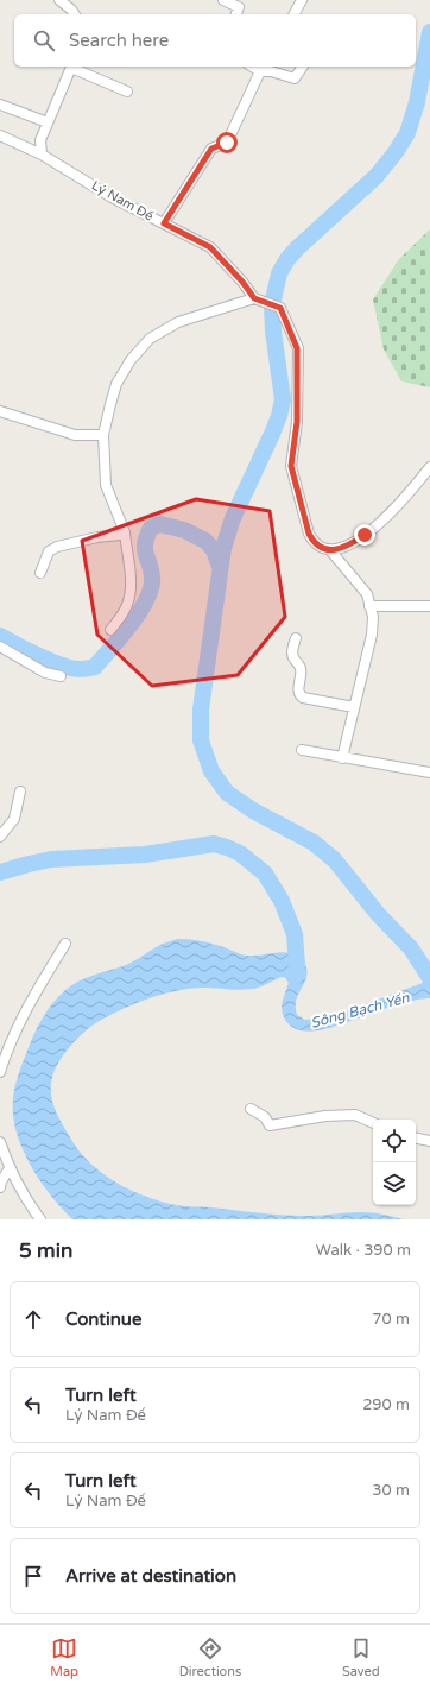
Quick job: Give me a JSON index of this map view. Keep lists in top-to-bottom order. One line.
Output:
{"streets":{"street":["Lý Nam Đế"]},"water":["Sông Bạch Yến"],"page":{"search":"Search here","heading":["5 min","Walk · 390 m"],"list":[["Continue","70 m"],["Turn left","Lý Nam Đế","290 m"],["Turn left","Lý Nam Đế","30 m"],"Arrive at destination"],"nav":["Map","Directions","Saved"]}}
